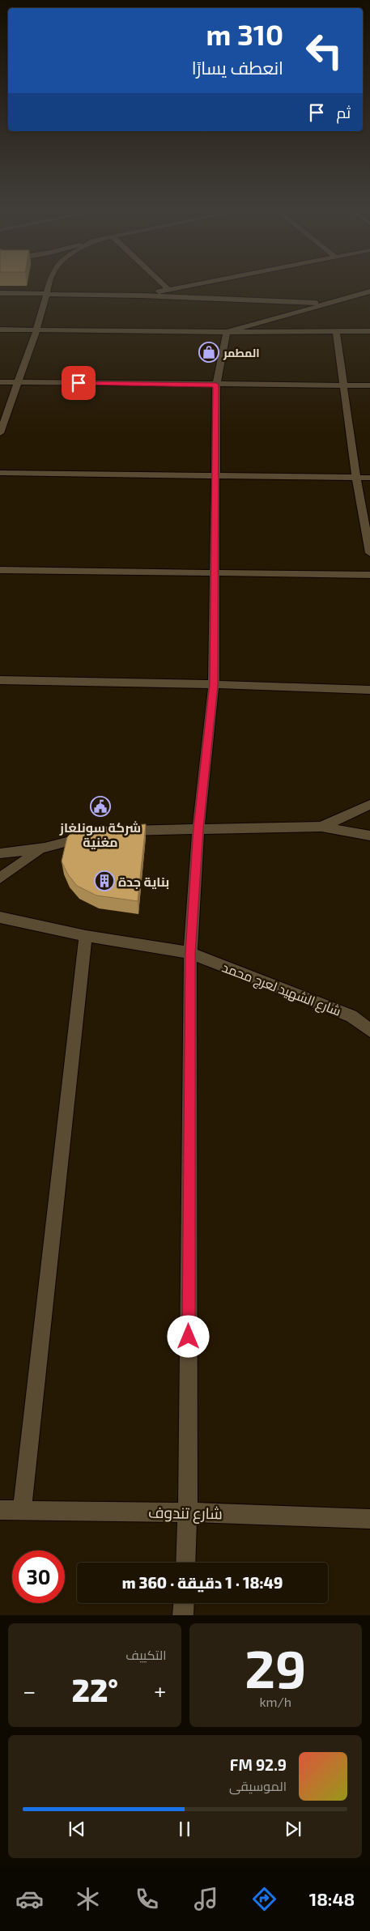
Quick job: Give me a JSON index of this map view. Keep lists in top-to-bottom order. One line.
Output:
{"streets":{"street":["شارع الشهيد لعرج محمد","شارع تندوف"]},"places":{"shop":["المطمر"],"public building":["شركة سونلغاز مغنية"],"building":["بناية جدة"]},"page":{"turn":["310 m","انعطف يسارًا"],"then":"ثم","limit":"30","trip":"18:49 · 1 دقيقة · 360 m","tile":[["29","km/h"],"التكييف"],"heat":["−","22°","+"],"song":["92.9 FM","الموسيقى"],"tabs":"18:48"}}
